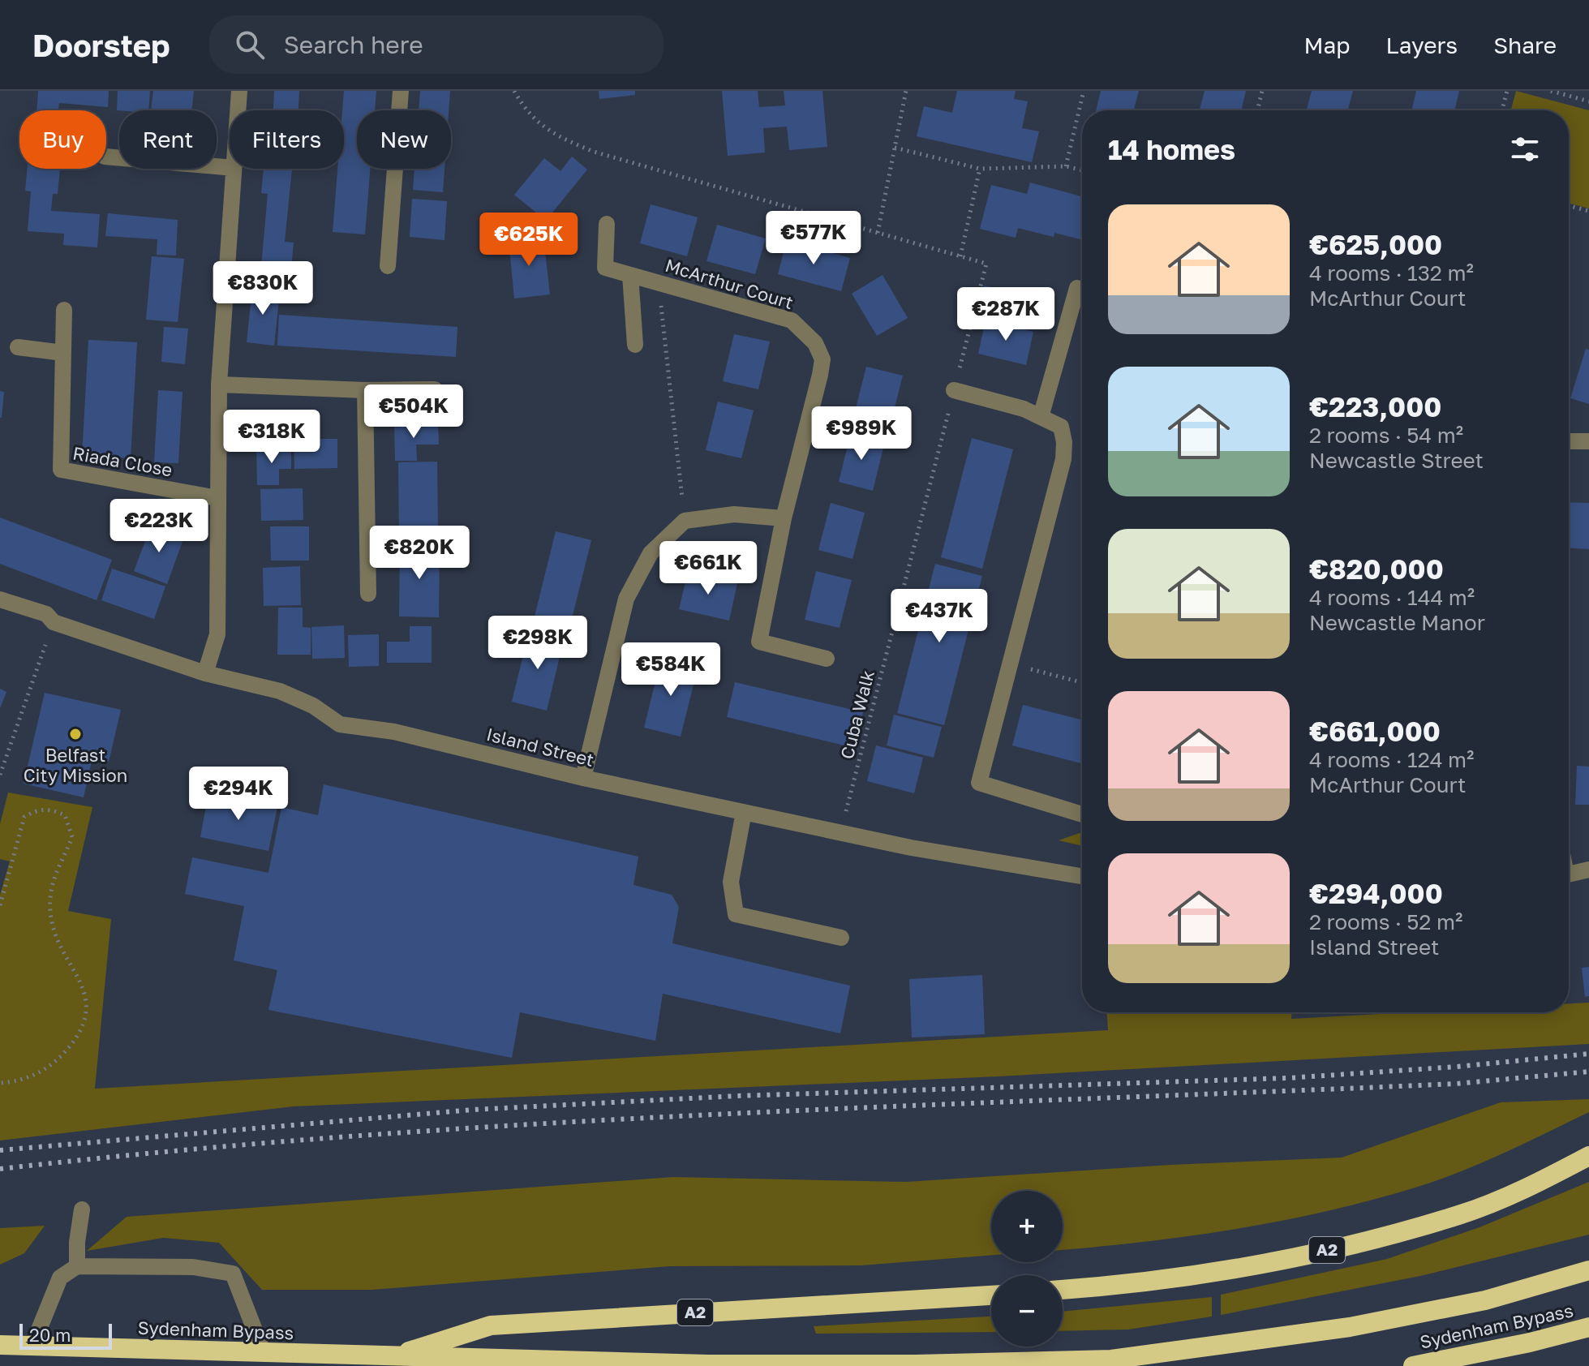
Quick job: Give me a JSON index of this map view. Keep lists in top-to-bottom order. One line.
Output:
{"streets":{"highway":["A2","Sydenham Bypass"],"street":["McArthur Court","Riada Close","Island Street"],"path":["Cuba Walk"]},"crossings":[["Cuba Walk","Island Street"],["A2","Sydenham Bypass"]],"places":["Belfast City Mission"],"scale_bar":"20 m","page":{"header":"Doorstep","search":"Search here","nav":["Map","Layers","Share"],"chip":["Buy","Rent","Filters","New"],"heading":"14 homes","list":[{"name":"€625,000","note":"4 rooms · 132 m² · McArthur Court"},{"name":"€223,000","note":"2 rooms · 54 m² · Newcastle Street"},{"name":"€820,000","note":"4 rooms · 144 m² · Newcastle Manor"},{"name":"€661,000","note":"4 rooms · 124 m² · McArthur Court"},{"name":"€294,000","note":"2 rooms · 52 m² · Island Street"}],"price":["€577K","€625K","€830K","€287K","€504K","€989K","€318K","€223K","€820K","€661K","€437K","€298K","€584K","€294K"],"map_buttons":["+","−"],"scale":"20 m"}}
